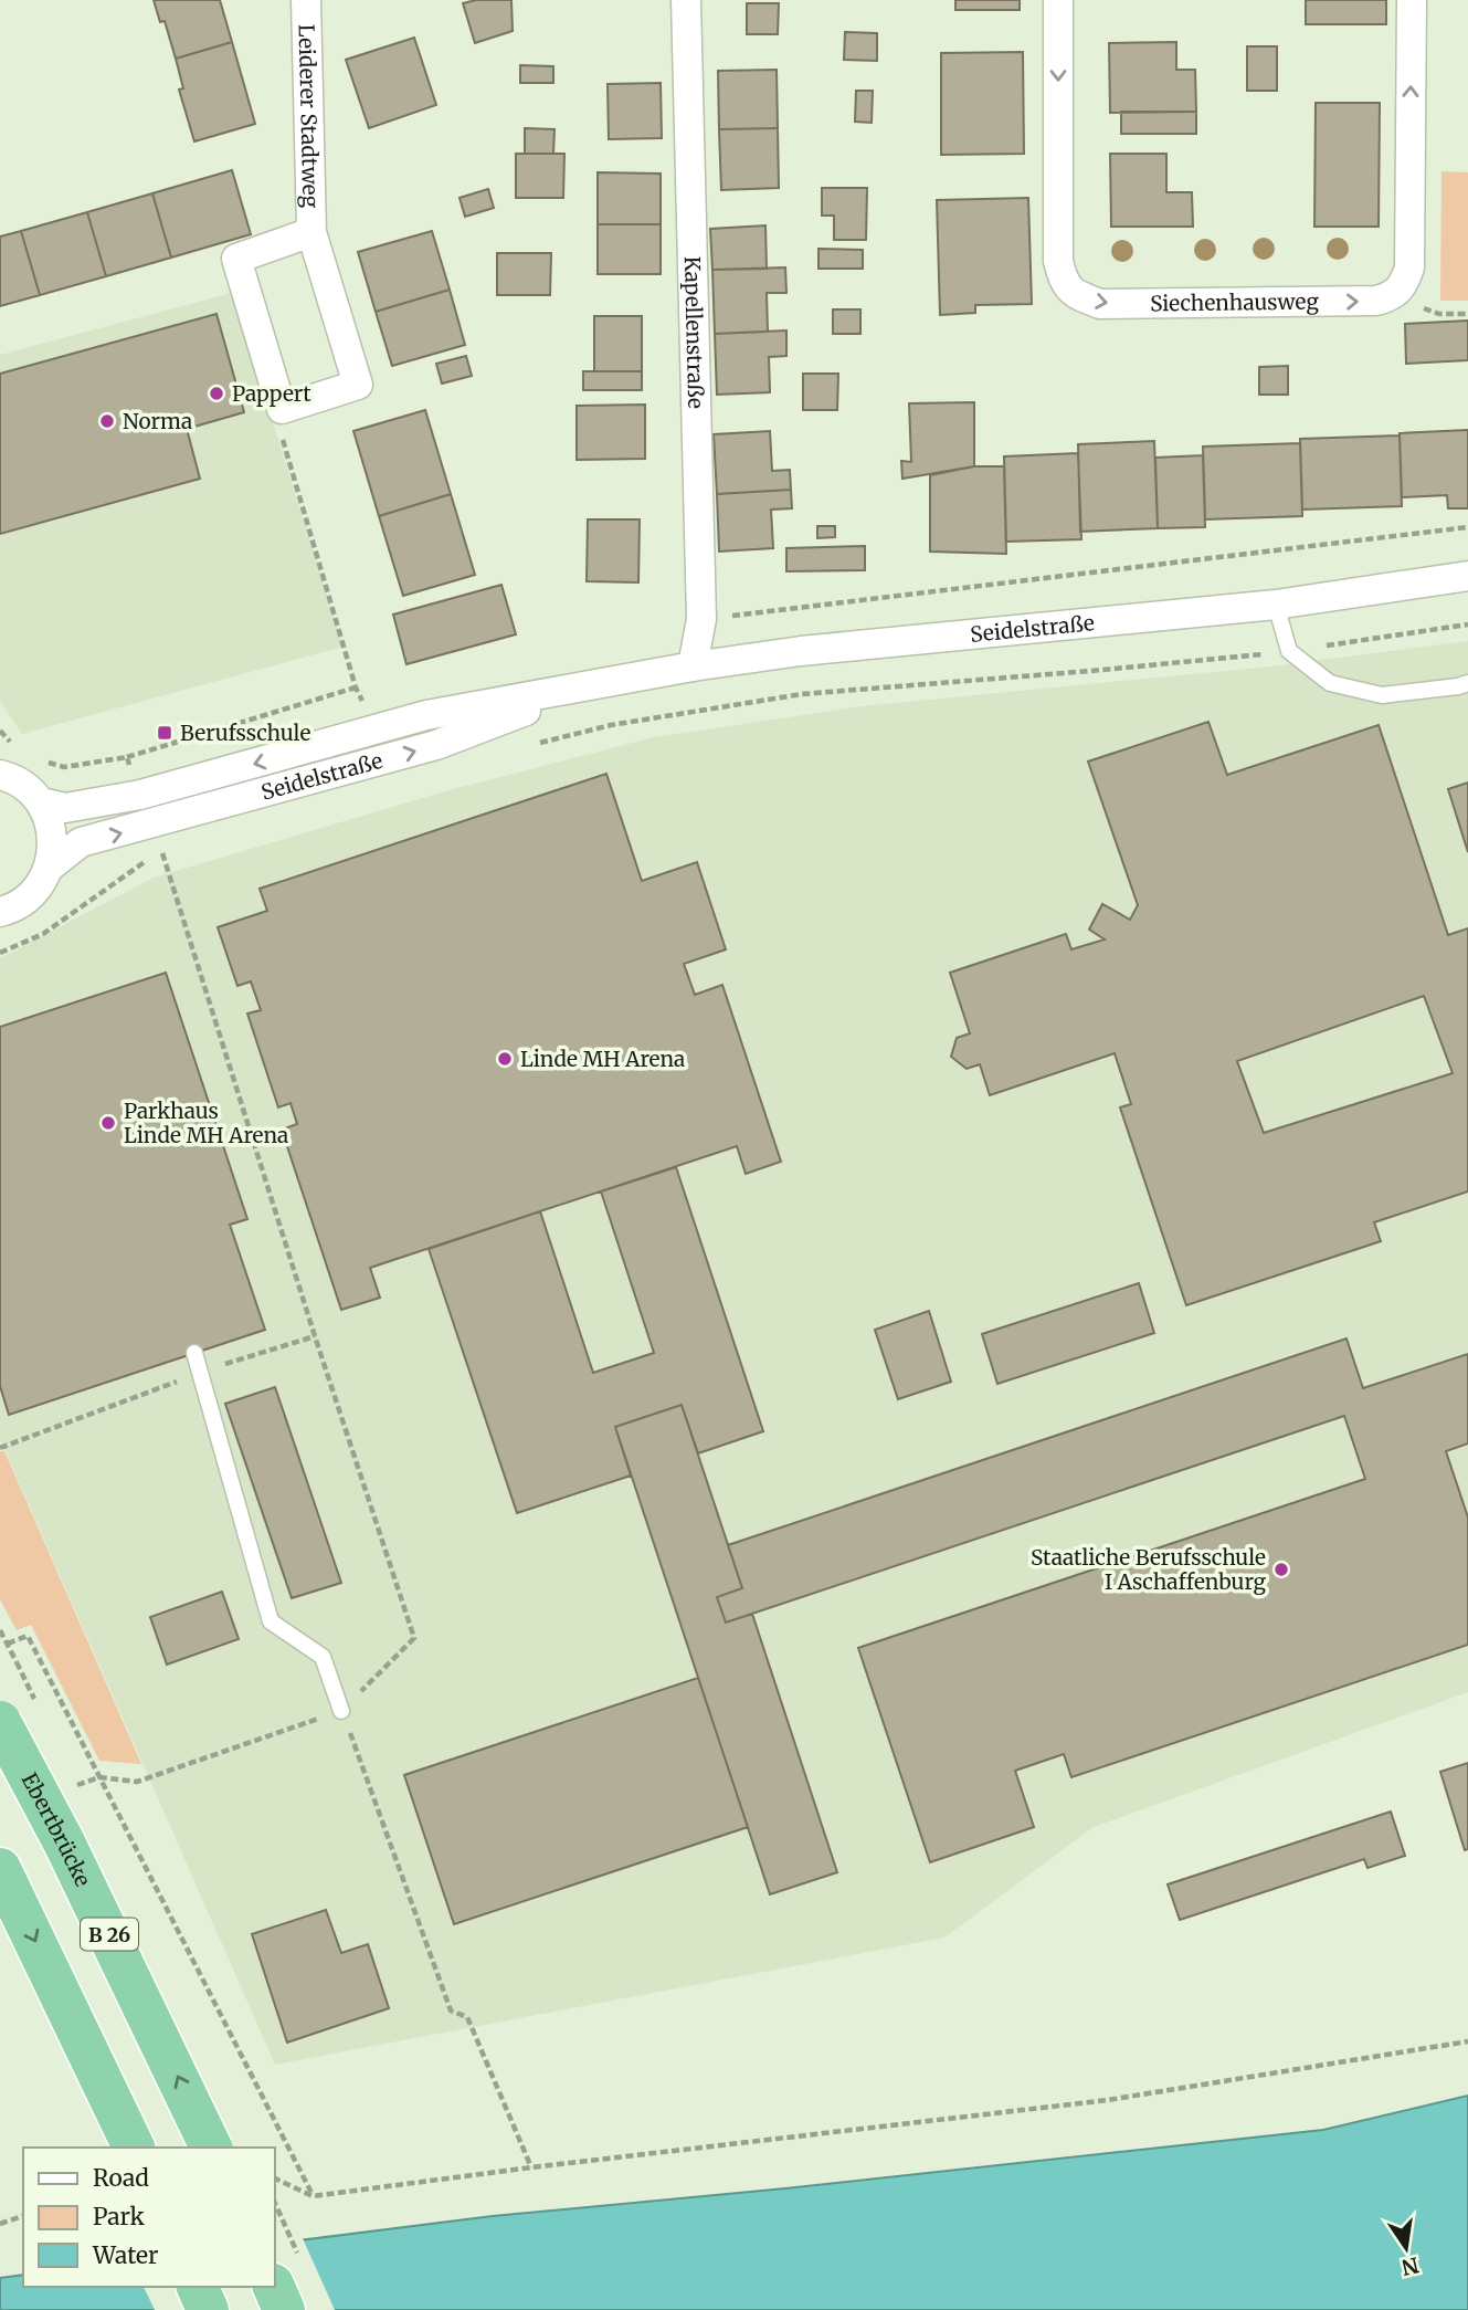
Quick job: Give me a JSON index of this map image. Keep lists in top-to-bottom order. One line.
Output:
{"streets":{"highway":["Ebertbrücke","B 26"],"street":["Leiderer Stadtweg","Siechenhausweg","Kapellenstraße","Seidelstraße"]},"crossings":[["Kapellenstraße","Seidelstraße"]],"places":{"other":["Pappert","Norma","Linde MH Arena","Parkhaus Linde MH Arena","Staatliche Berufsschule I Aschaffenburg"],"transit":["Berufsschule"]},"legend":["Road","Park","Water"],"north":"bottom"}
